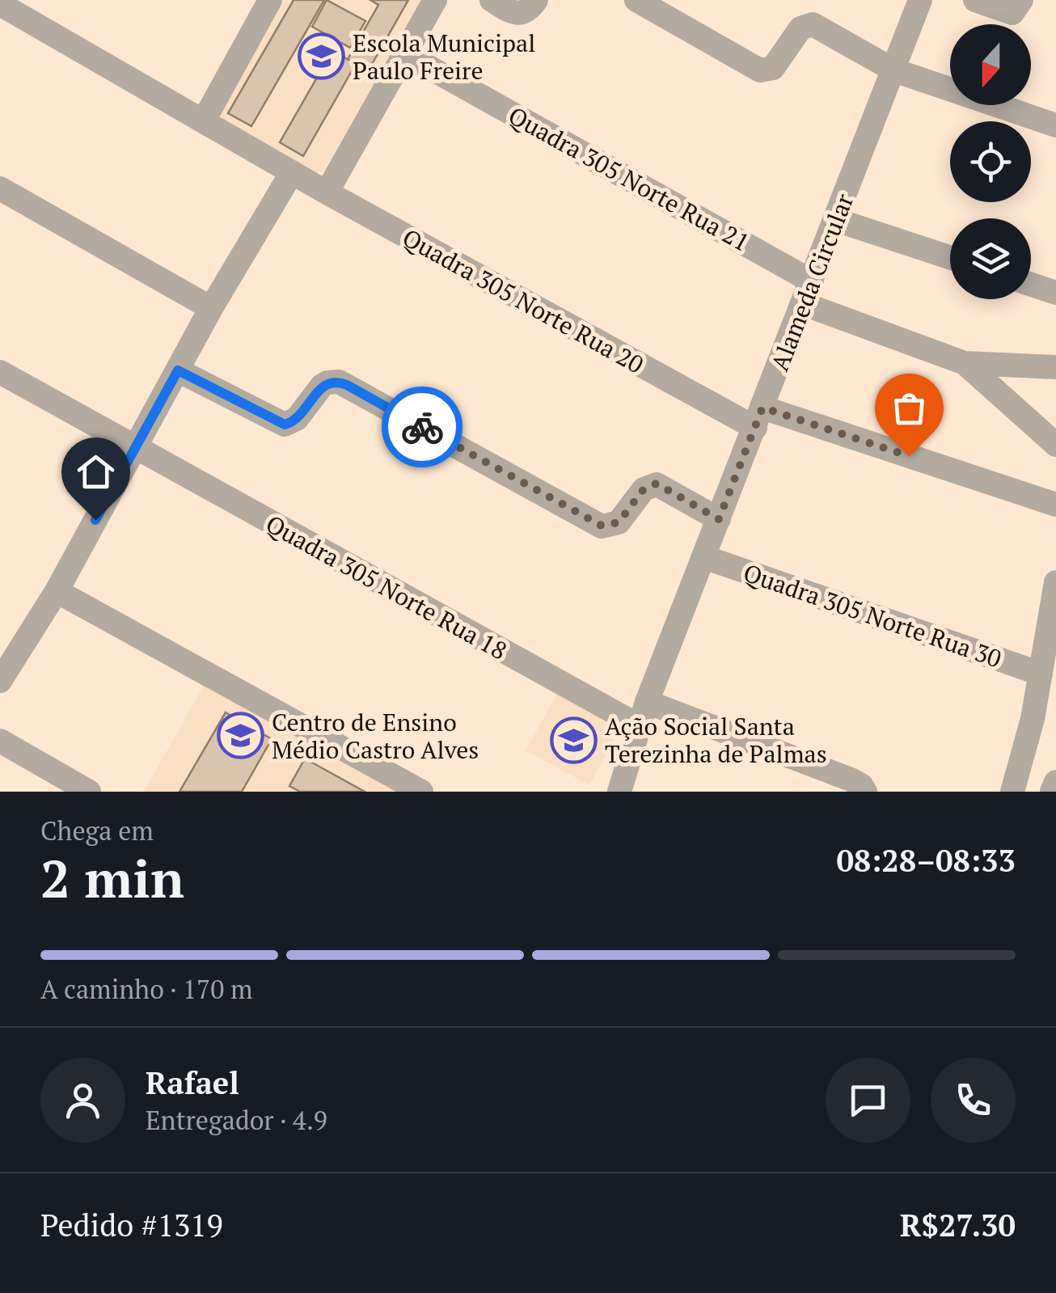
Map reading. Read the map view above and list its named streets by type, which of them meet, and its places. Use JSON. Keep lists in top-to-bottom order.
{
  "streets": {
    "street": [
      "Quadra 305 Norte Rua 21",
      "Alameda Circular",
      "Quadra 305 Norte Rua 20",
      "Quadra 305 Norte Rua 18",
      "Quadra 305 Norte Rua 30"
    ]
  },
  "crossings": [
    ["Quadra 305 Norte Rua 21", "Alameda Circular"],
    ["Alameda Circular", "Quadra 305 Norte Rua 20"],
    ["Alameda Circular", "Quadra 305 Norte Rua 18"],
    ["Alameda Circular", "Quadra 305 Norte Rua 30"]
  ],
  "places": {
    "school or university": ["Escola Municipal Paulo Freire", "Centro de Ensino Médio Castro Alves", "Ação Social Santa Terezinha de Palmas"]
  },
  "north": "bottom",
  "page": {
    "heading": ["2 min", "Chega em", "08:28–08:33"],
    "panel": [
      "Rafael",
      "Entregador · 4.9",
      "Pedido #1319",
      "R$27.30"
    ],
    "bar": "A caminho · 170 m"
  }
}
